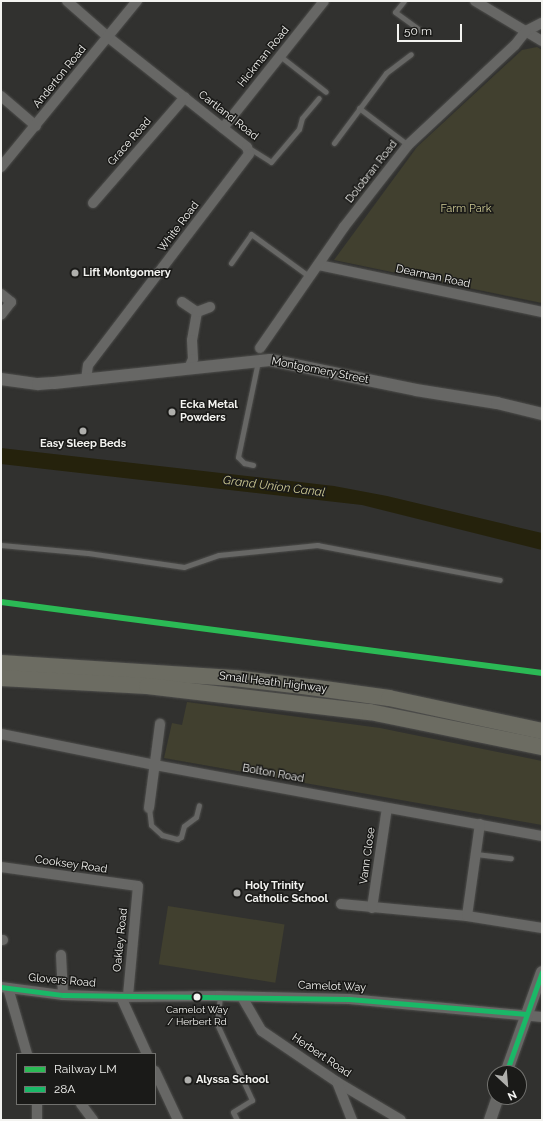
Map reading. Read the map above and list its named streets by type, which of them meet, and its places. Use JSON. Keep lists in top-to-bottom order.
{
  "streets": {
    "highway": ["Small Heath Highway"],
    "street": [
      "Hickman Road",
      "Anderton Road",
      "Cartland Road",
      "Grace Road",
      "Dolobran Road",
      "White Road",
      "Dearman Road",
      "Montgomery Street",
      "Bolton Road",
      "Vann Close",
      "Cooksey Road",
      "Oakley Road",
      "Glovers Road",
      "Camelot Way",
      "Herbert Road"
    ]
  },
  "crossings": [
    ["Hickman Road", "Cartland Road"],
    ["Anderton Road", "Cartland Road"],
    ["Cartland Road", "Grace Road"],
    ["Cartland Road", "White Road"],
    ["Dolobran Road", "Dearman Road"],
    ["White Road", "Montgomery Street"],
    ["Bolton Road", "Vann Close"],
    ["Cooksey Road", "Oakley Road"],
    ["Oakley Road", "Glovers Road"],
    ["Oakley Road", "Camelot Way"],
    ["Glovers Road", "Camelot Way"],
    ["Camelot Way", "Herbert Road"]
  ],
  "water": ["Grand Union Canal"],
  "parks": ["Farm Park"],
  "places": [
    "Lift Montgomery",
    "Ecka Metal Powders",
    "Easy Sleep Beds",
    "Holy Trinity Catholic School",
    "Camelot Way / Herbert Rd",
    "Alyssa School"
  ],
  "lines": ["rail line LM", "transit line 28A"],
  "legend": ["Railway LM", "28A"],
  "scale_bar": "50 m",
  "north": "bottom right"
}
